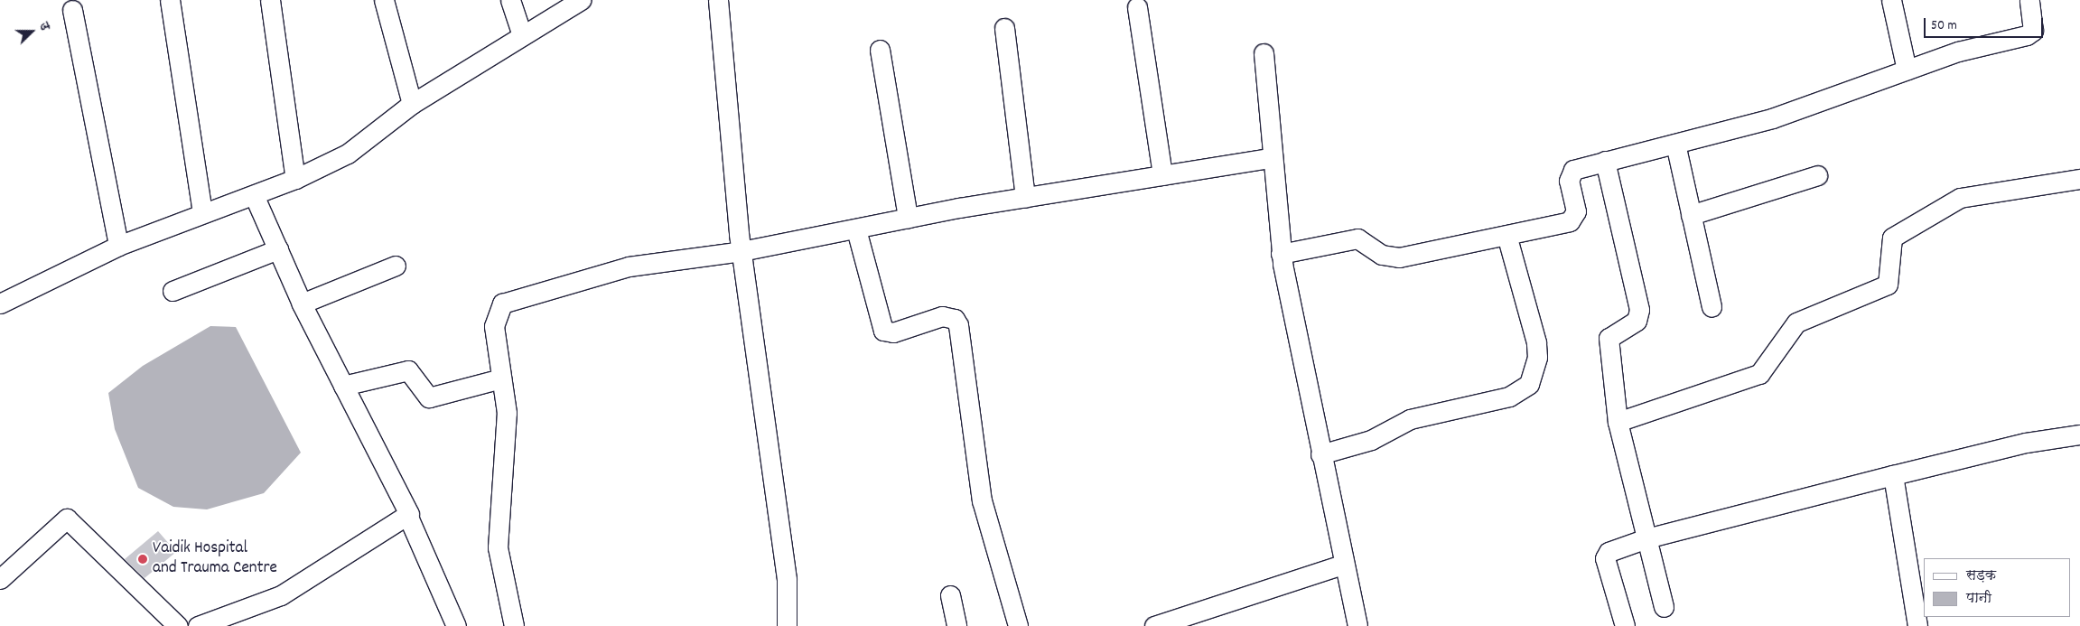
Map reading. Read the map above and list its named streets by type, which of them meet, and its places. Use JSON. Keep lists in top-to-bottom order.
{
  "places": ["Vaidik Hospital and Trauma Centre"],
  "legend": ["सड़क", "पानी"],
  "scale_bar": "50 m",
  "north": "right"
}
